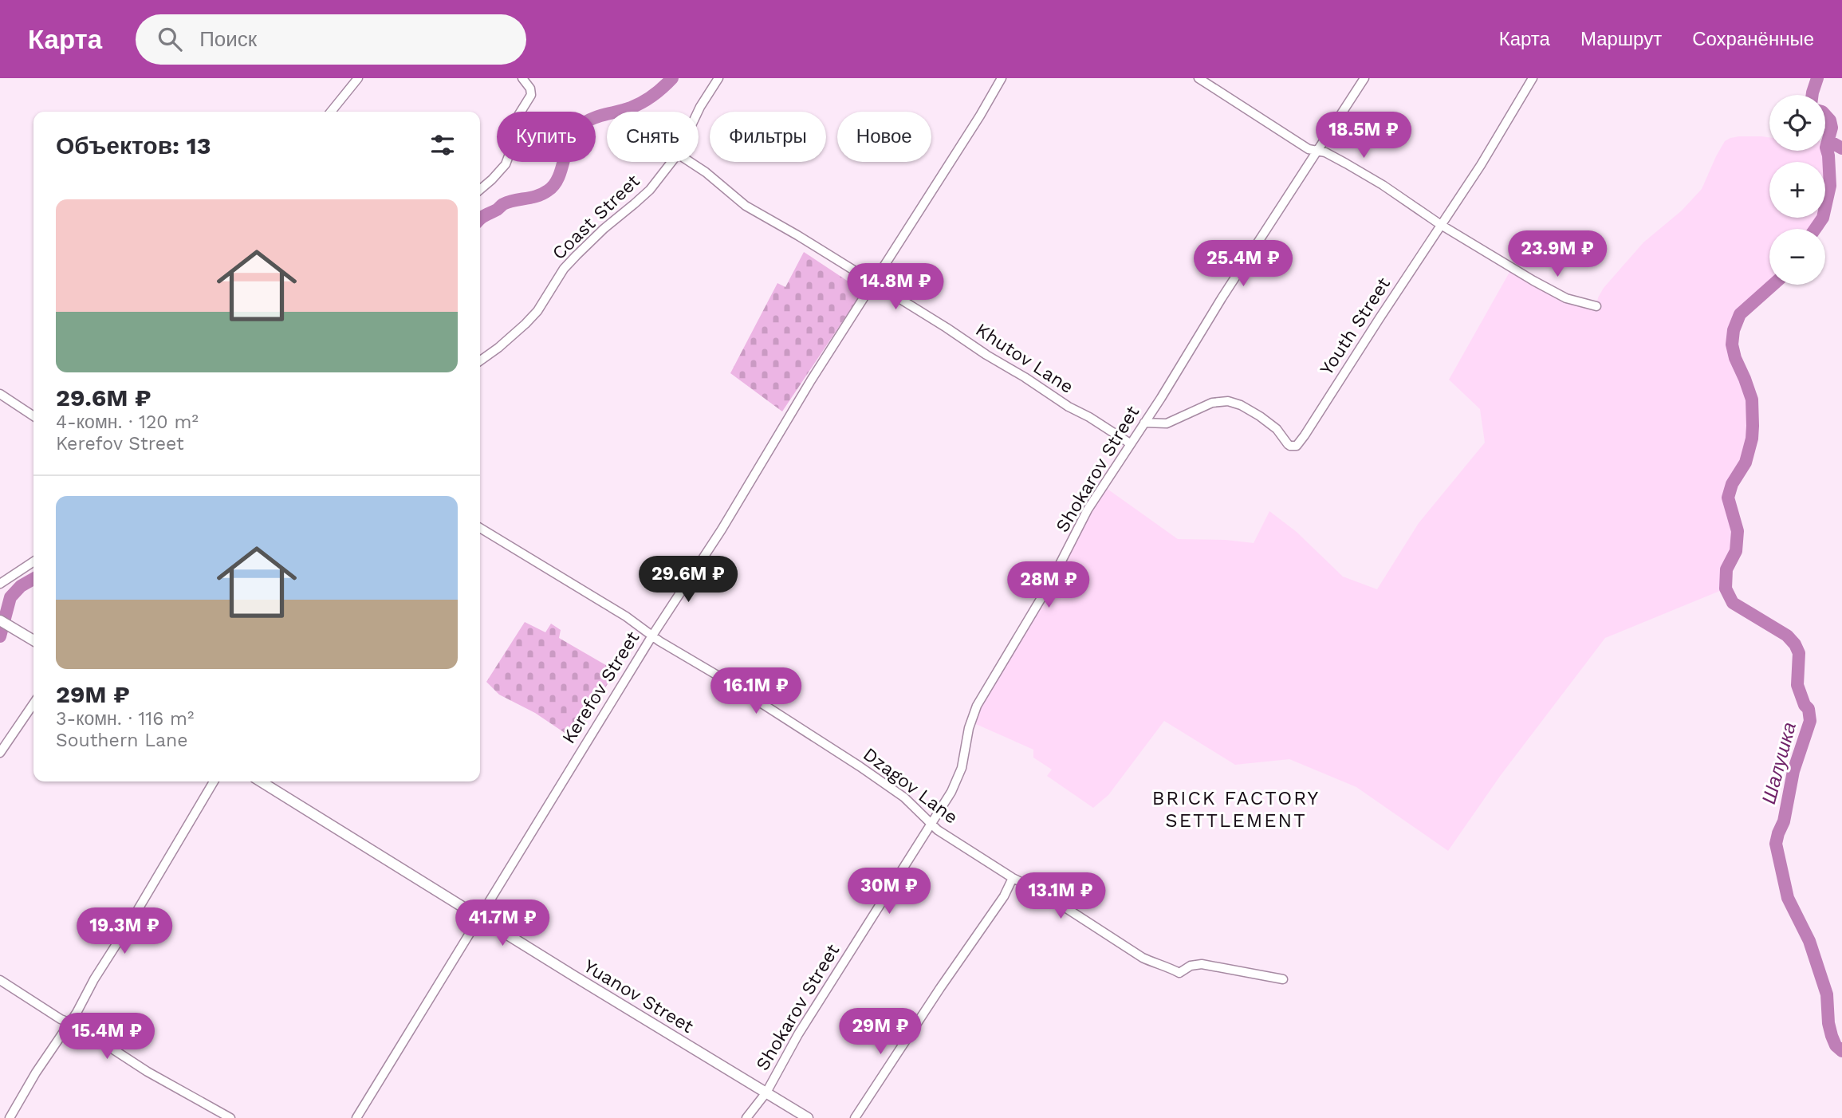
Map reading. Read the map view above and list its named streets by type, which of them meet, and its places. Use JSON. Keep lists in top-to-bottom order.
{
  "streets": {
    "street": [
      "Coast Street",
      "Youth Street",
      "Khutov Lane",
      "Shokarov Street",
      "Kerefov Street",
      "Dzagov Lane",
      "Yuanov Street"
    ]
  },
  "crossings": [
    ["Youth Street", "Shokarov Street"],
    ["Khutov Lane", "Shokarov Street"],
    ["Khutov Lane", "Kerefov Street"],
    ["Shokarov Street", "Dzagov Lane"],
    ["Shokarov Street", "Yuanov Street"],
    ["Kerefov Street", "Dzagov Lane"],
    ["Kerefov Street", "Yuanov Street"]
  ],
  "districts": ["BRICK FACTORY SETTLEMENT"],
  "water": ["Шалушка"],
  "page": {
    "header": "Карта",
    "search": "Поиск",
    "nav": ["Карта", "Маршрут", "Сохранённые"],
    "map_buttons": ["+", "−"],
    "price": [
      "18.5M ₽",
      "23.9M ₽",
      "25.4M ₽",
      "14.8M ₽",
      "29.6M ₽",
      "28M ₽",
      "16.1M ₽",
      "30M ₽",
      "13.1M ₽",
      "41.7M ₽",
      "19.3M ₽",
      "29M ₽",
      "15.4M ₽"
    ],
    "chip": [
      "Купить",
      "Снять",
      "Фильтры",
      "Новое"
    ],
    "heading": "Объектов: 13",
    "list": [
      {
        "name": "29.6M ₽",
        "note": "4-комн. · 120 m² · Kerefov Street"
      },
      {
        "name": "29M ₽",
        "note": "3-комн. · 116 m² · Southern Lane"
      }
    ]
  }
}
